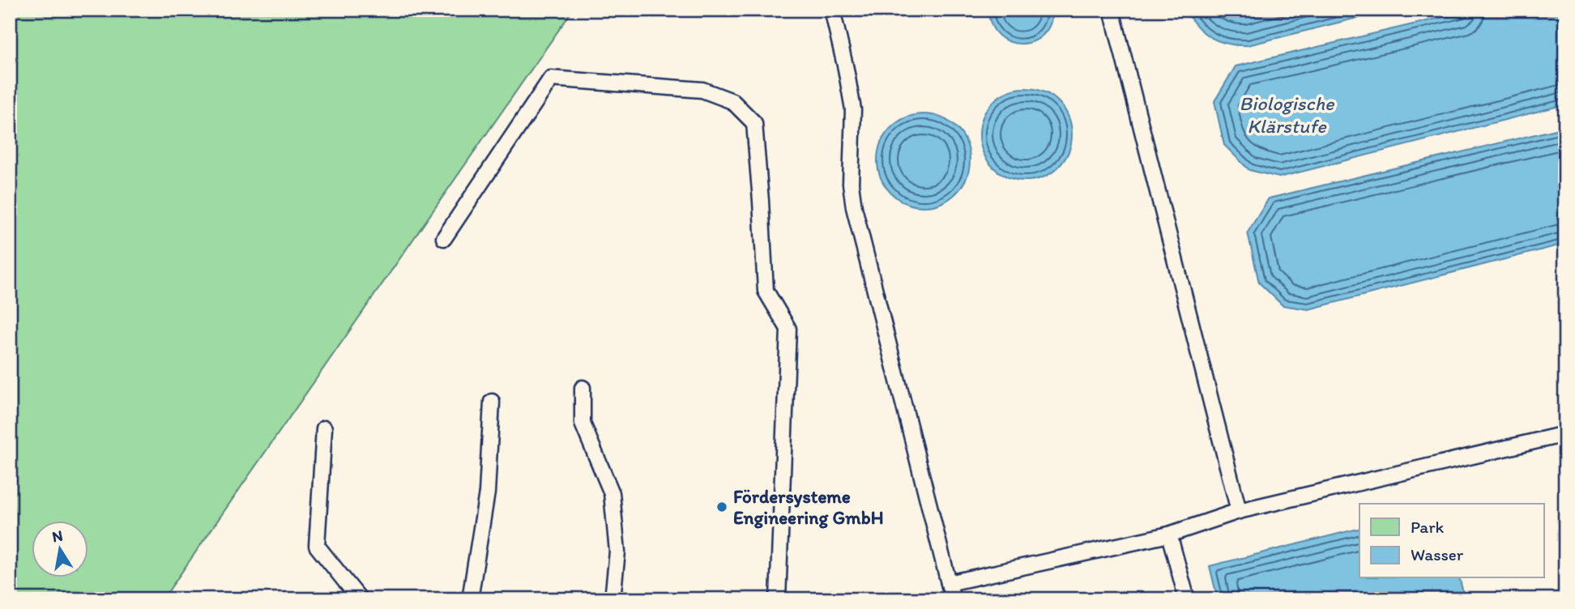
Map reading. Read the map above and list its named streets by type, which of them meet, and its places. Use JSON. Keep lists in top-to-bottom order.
{
  "water": ["Biologische Klärstufe"],
  "places": ["Fördersysteme Engineering GmbH"],
  "legend": ["Park", "Wasser"],
  "north": "top"
}
